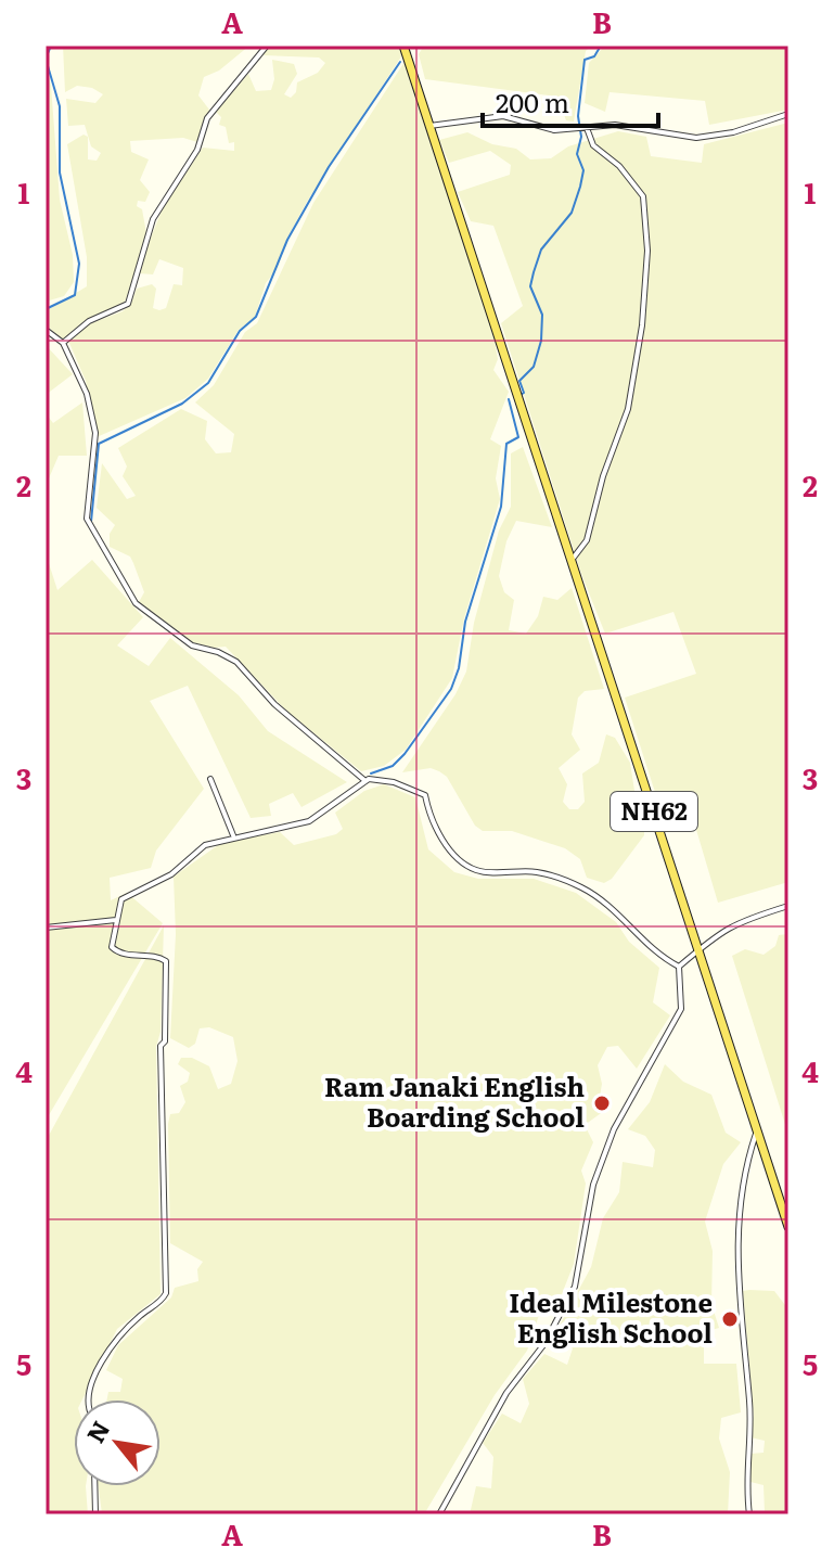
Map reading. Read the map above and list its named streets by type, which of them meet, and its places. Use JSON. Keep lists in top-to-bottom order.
{
  "streets": {
    "main road": ["NH62"]
  },
  "places": ["Ram Janaki English Boarding School", "Ideal Milestone English School"],
  "scale_bar": "200 m",
  "north": "top left",
  "grid": {
    "columns": ["A", "B"],
    "rows": [
      "1",
      "2",
      "3",
      "4",
      "5"
    ]
  }
}
